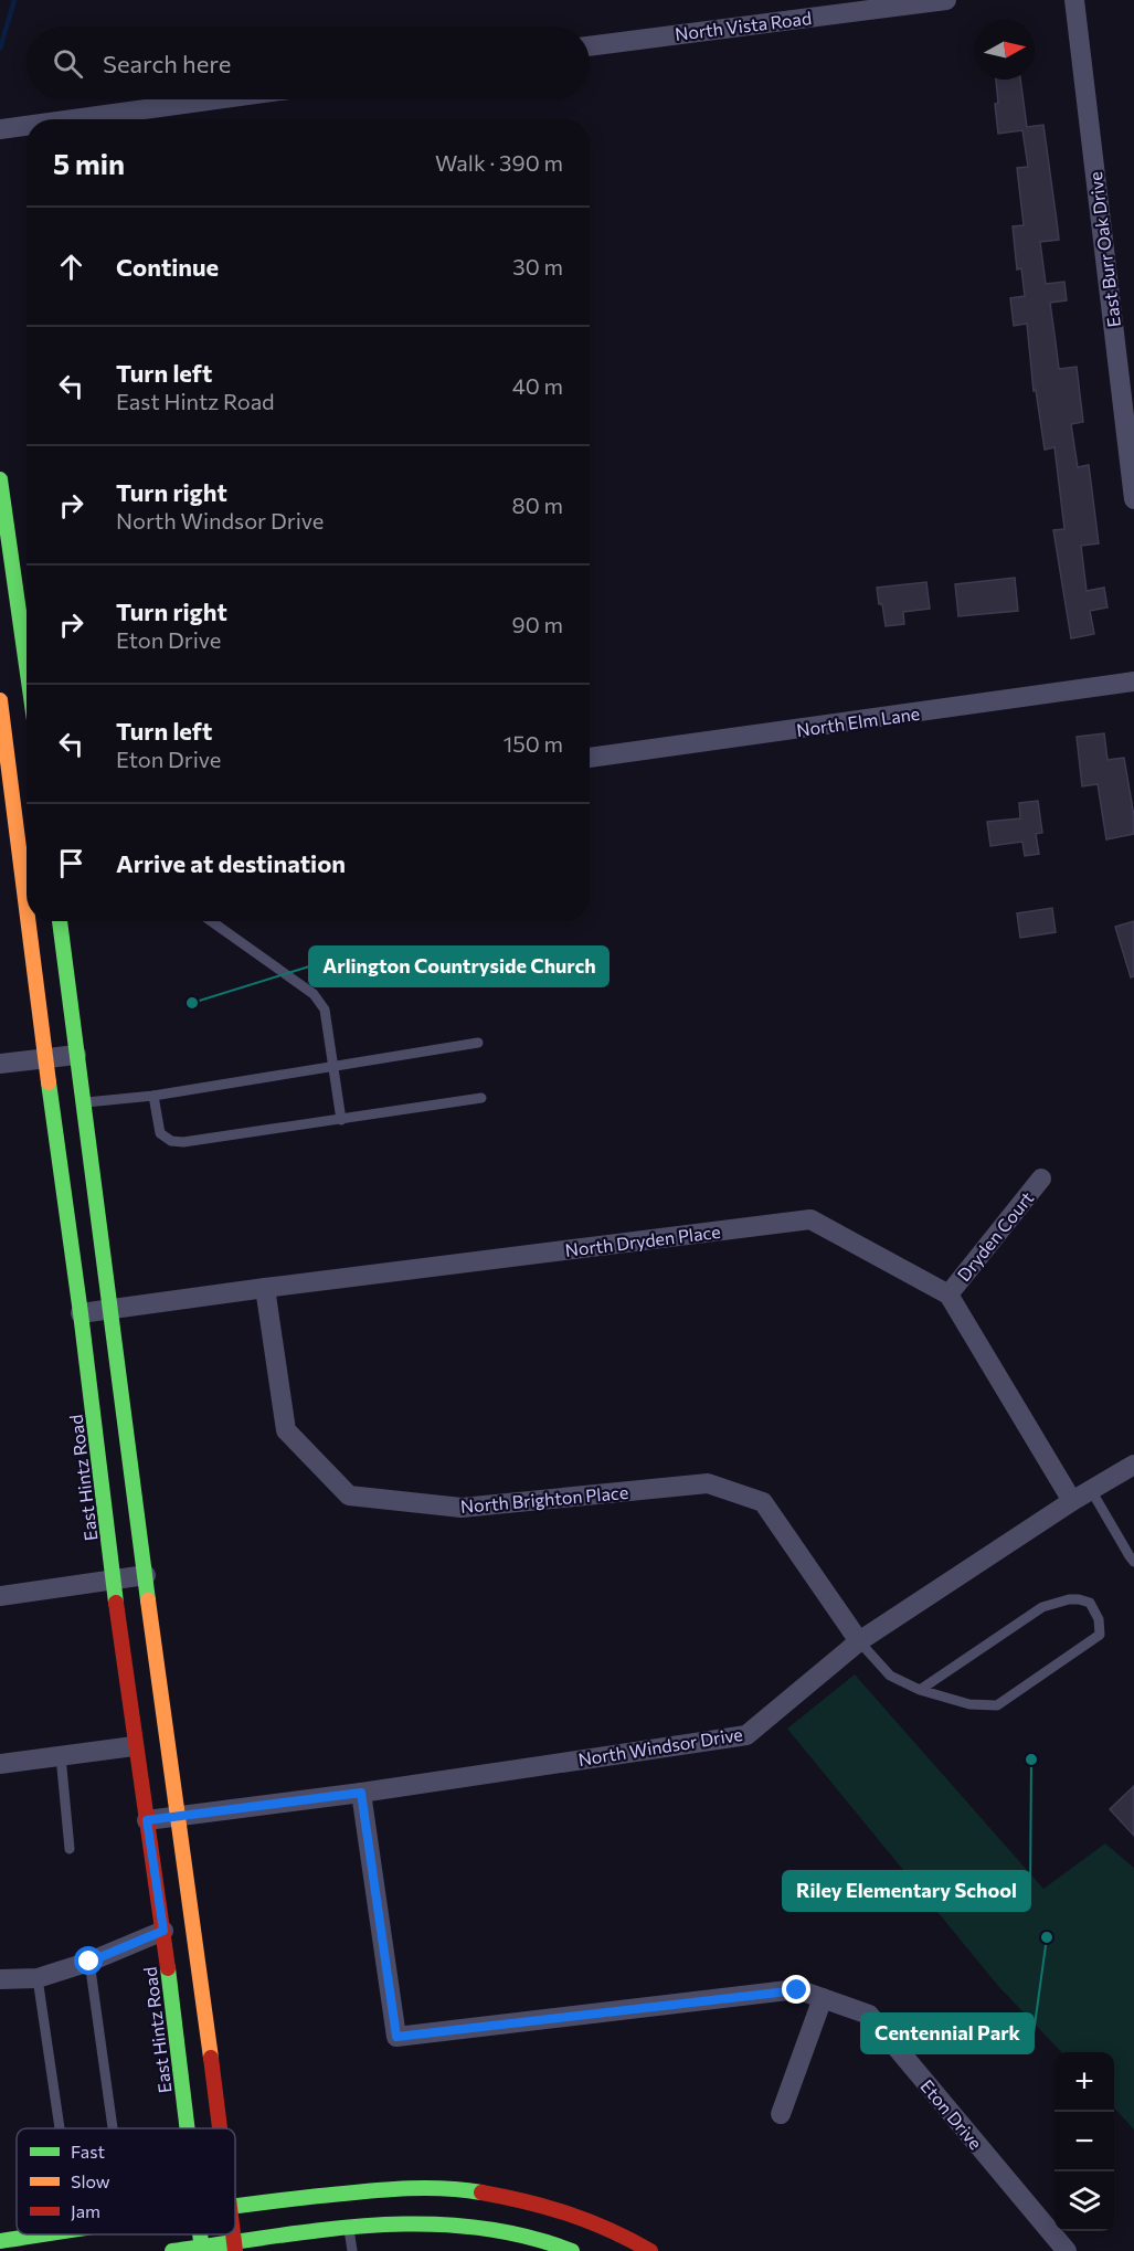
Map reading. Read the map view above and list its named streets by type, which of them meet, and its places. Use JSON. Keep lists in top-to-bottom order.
{
  "streets": {
    "main road": ["East Hintz Road"],
    "street": [
      "North Vista Road",
      "East Burr Oak Drive",
      "North Elm Lane",
      "Dryden Court",
      "North Dryden Place",
      "North Brighton Place",
      "North Windsor Drive",
      "Eton Drive"
    ]
  },
  "crossings": [
    ["Dryden Court", "North Dryden Place"],
    ["North Dryden Place", "East Hintz Road"],
    ["North Dryden Place", "North Brighton Place"],
    ["East Hintz Road", "North Windsor Drive"],
    ["North Brighton Place", "North Windsor Drive"],
    ["North Windsor Drive", "Eton Drive"]
  ],
  "places": ["Arlington Countryside Church", "Riley Elementary School", "Centennial Park"],
  "legend": ["Fast", "Slow", "Jam"],
  "north": "right",
  "page": {
    "search": "Search here",
    "heading": ["5 min", "Walk · 390 m"],
    "list": [
      ["Continue", "30 m"],
      ["Turn left", "East Hintz Road", "40 m"],
      ["Turn right", "North Windsor Drive", "80 m"],
      ["Turn right", "Eton Drive", "90 m"],
      ["Turn left", "Eton Drive", "150 m"],
      "Arrive at destination"
    ],
    "map_buttons": ["+", "−"]
  }
}
